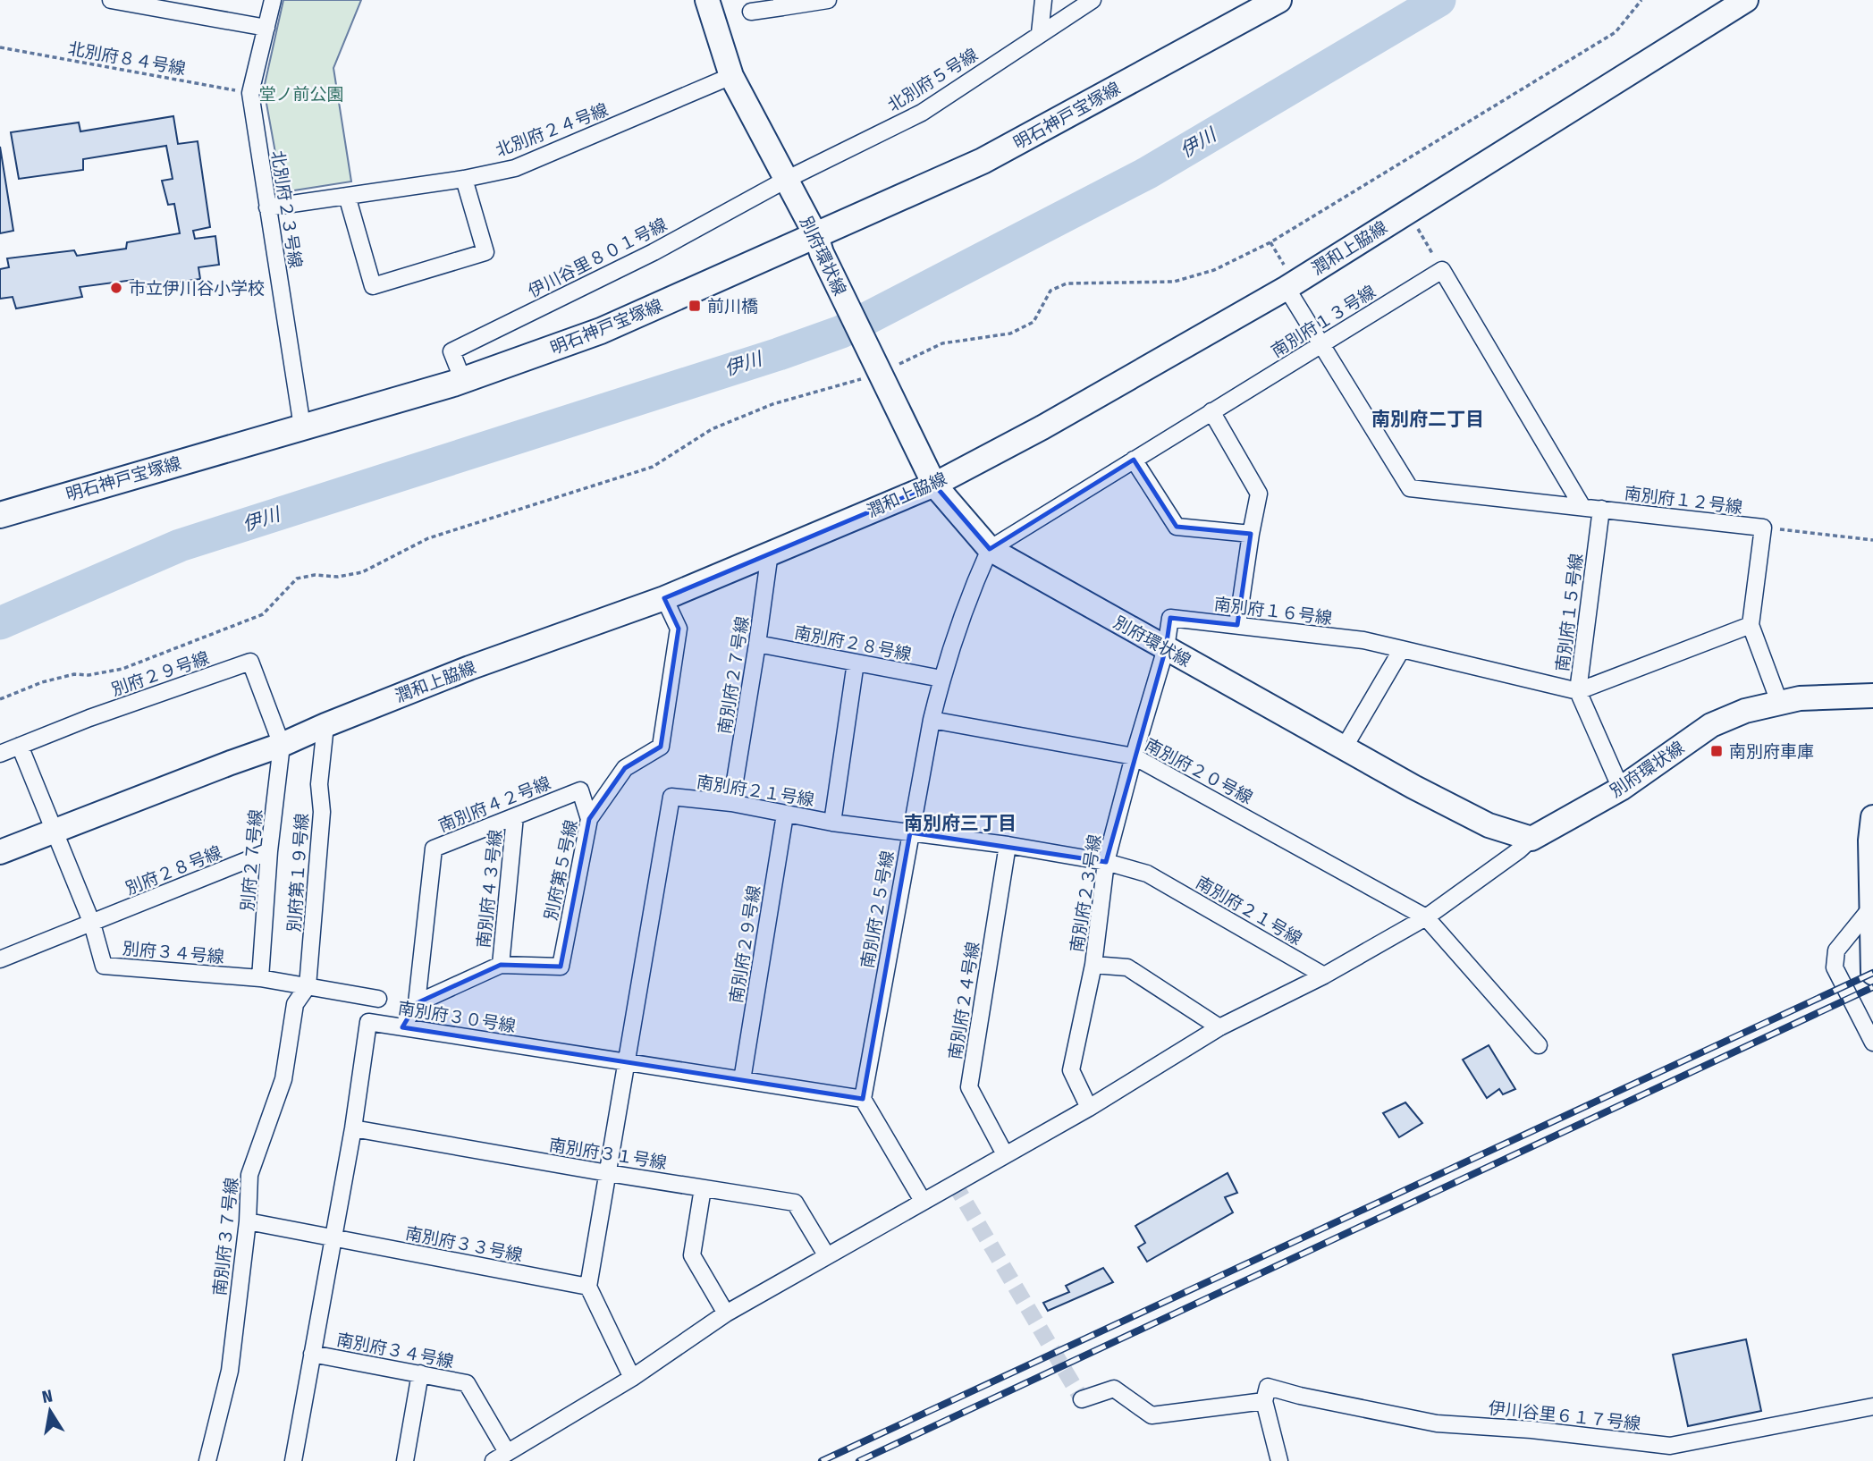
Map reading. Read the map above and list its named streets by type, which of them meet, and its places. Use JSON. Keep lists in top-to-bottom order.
{
  "streets": {
    "main road": ["明石神戸宝塚線"],
    "street": [
      "北別府５号線",
      "北別府２４号線",
      "北別府２３号線",
      "潤和上脇線",
      "別府環状線",
      "伊川谷里８０１号線",
      "南別府１３号線",
      "南別府１２号線",
      "南別府１６号線",
      "南別府１５号線",
      "南別府２８号線",
      "別府２９号線",
      "南別府２７号線",
      "南別府２０号線",
      "南別府２１号線",
      "南別府４２号線",
      "別府２７号線",
      "別府２８号線",
      "別府第５号線",
      "別府第１９号線",
      "南別府４３号線",
      "南別府２３号線",
      "南別府２５号線",
      "南別府２９号線",
      "別府３４号線",
      "南別府２４号線",
      "南別府３０号線",
      "南別府３１号線",
      "南別府３７号線",
      "南別府３３号線",
      "南別府３４号線",
      "伊川谷里６１７号線"
    ],
    "path": ["北別府８４号線"]
  },
  "crossings": [
    ["北別府８４号線", "北別府２３号線"],
    ["北別府５号線", "別府環状線"],
    ["北別府５号線", "伊川谷里８０１号線"],
    ["明石神戸宝塚線", "北別府２３号線"],
    ["明石神戸宝塚線", "別府環状線"],
    ["明石神戸宝塚線", "伊川谷里８０１号線"],
    ["北別府２４号線", "北別府２３号線"],
    ["北別府２４号線", "別府環状線"],
    ["潤和上脇線", "別府環状線"],
    ["潤和上脇線", "南別府１２号線"],
    ["潤和上脇線", "別府２９号線"],
    ["潤和上脇線", "南別府２７号線"],
    ["潤和上脇線", "別府２７号線"],
    ["潤和上脇線", "別府第５号線"],
    ["潤和上脇線", "別府第１９号線"],
    ["潤和上脇線", "別府３４号線"],
    ["別府環状線", "伊川谷里８０１号線"],
    ["別府環状線", "南別府１３号線"],
    ["別府環状線", "南別府１６号線"],
    ["別府環状線", "南別府１５号線"],
    ["別府環状線", "南別府２３号線"],
    ["別府環状線", "南別府２５号線"],
    ["南別府１３号線", "南別府１２号線"],
    ["南別府１３号線", "南別府２５号線"],
    ["南別府１２号線", "南別府１５号線"],
    ["南別府１６号線", "南別府２３号線"],
    ["南別府２８号線", "南別府２７号線"],
    ["南別府２８号線", "南別府２５号線"],
    ["別府２９号線", "別府２７号線"],
    ["別府２９号線", "別府３４号線"],
    ["南別府２７号線", "南別府２１号線"],
    ["南別府２０号線", "南別府２３号線"],
    ["南別府２０号線", "南別府２５号線"],
    ["南別府２１号線", "南別府２３号線"],
    ["南別府２１号線", "南別府２５号線"],
    ["南別府２１号線", "南別府２９号線"],
    ["南別府２１号線", "南別府２４号線"],
    ["南別府２１号線", "南別府３０号線"],
    ["南別府２１号線", "南別府３１号線"],
    ["南別府２１号線", "南別府３３号線"],
    ["南別府４２号線", "別府第５号線"],
    ["南別府４２号線", "南別府４３号線"],
    ["別府２７号線", "別府２８号線"],
    ["別府２７号線", "別府３４号線"],
    ["別府２８号線", "別府３４号線"],
    ["別府第５号線", "南別府４３号線"],
    ["別府第１９号線", "別府３４号線"],
    ["別府第１９号線", "南別府３７号線"],
    ["南別府２５号線", "南別府３０号線"],
    ["南別府２９号線", "南別府３０号線"],
    ["別府３４号線", "南別府３７号線"],
    ["南別府３０号線", "南別府３１号線"],
    ["南別府３０号線", "南別府３３号線"],
    ["南別府３０号線", "南別府３４号線"],
    ["南別府３７号線", "南別府３３号線"]
  ],
  "districts": ["南別府二丁目", "南別府三丁目"],
  "water": ["伊川"],
  "parks": ["堂ノ前公園"],
  "places": {
    "other": ["市立伊川谷小学校"],
    "transit": ["前川橋", "南別府車庫"]
  },
  "north": "top"
}
